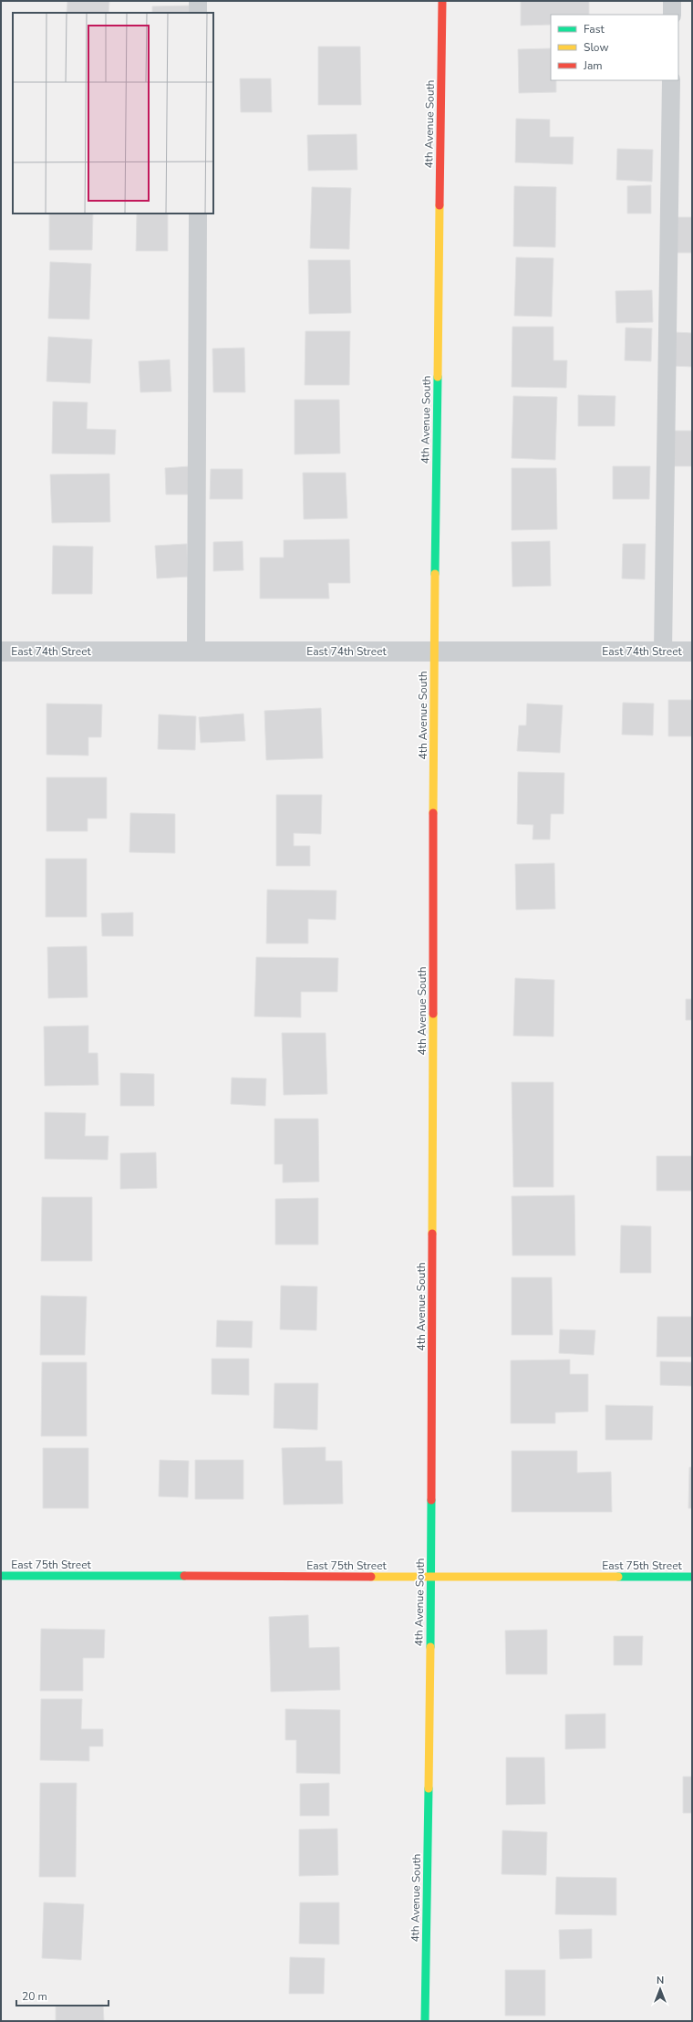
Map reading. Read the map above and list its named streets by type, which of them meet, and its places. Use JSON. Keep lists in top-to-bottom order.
{
  "streets": {
    "street": ["4th Avenue South", "East 74th Street", "East 75th Street"]
  },
  "crossings": [
    ["4th Avenue South", "East 74th Street"],
    ["4th Avenue South", "East 75th Street"]
  ],
  "legend": ["Fast", "Slow", "Jam"],
  "scale_bar": "20 m",
  "north": "top"
}
